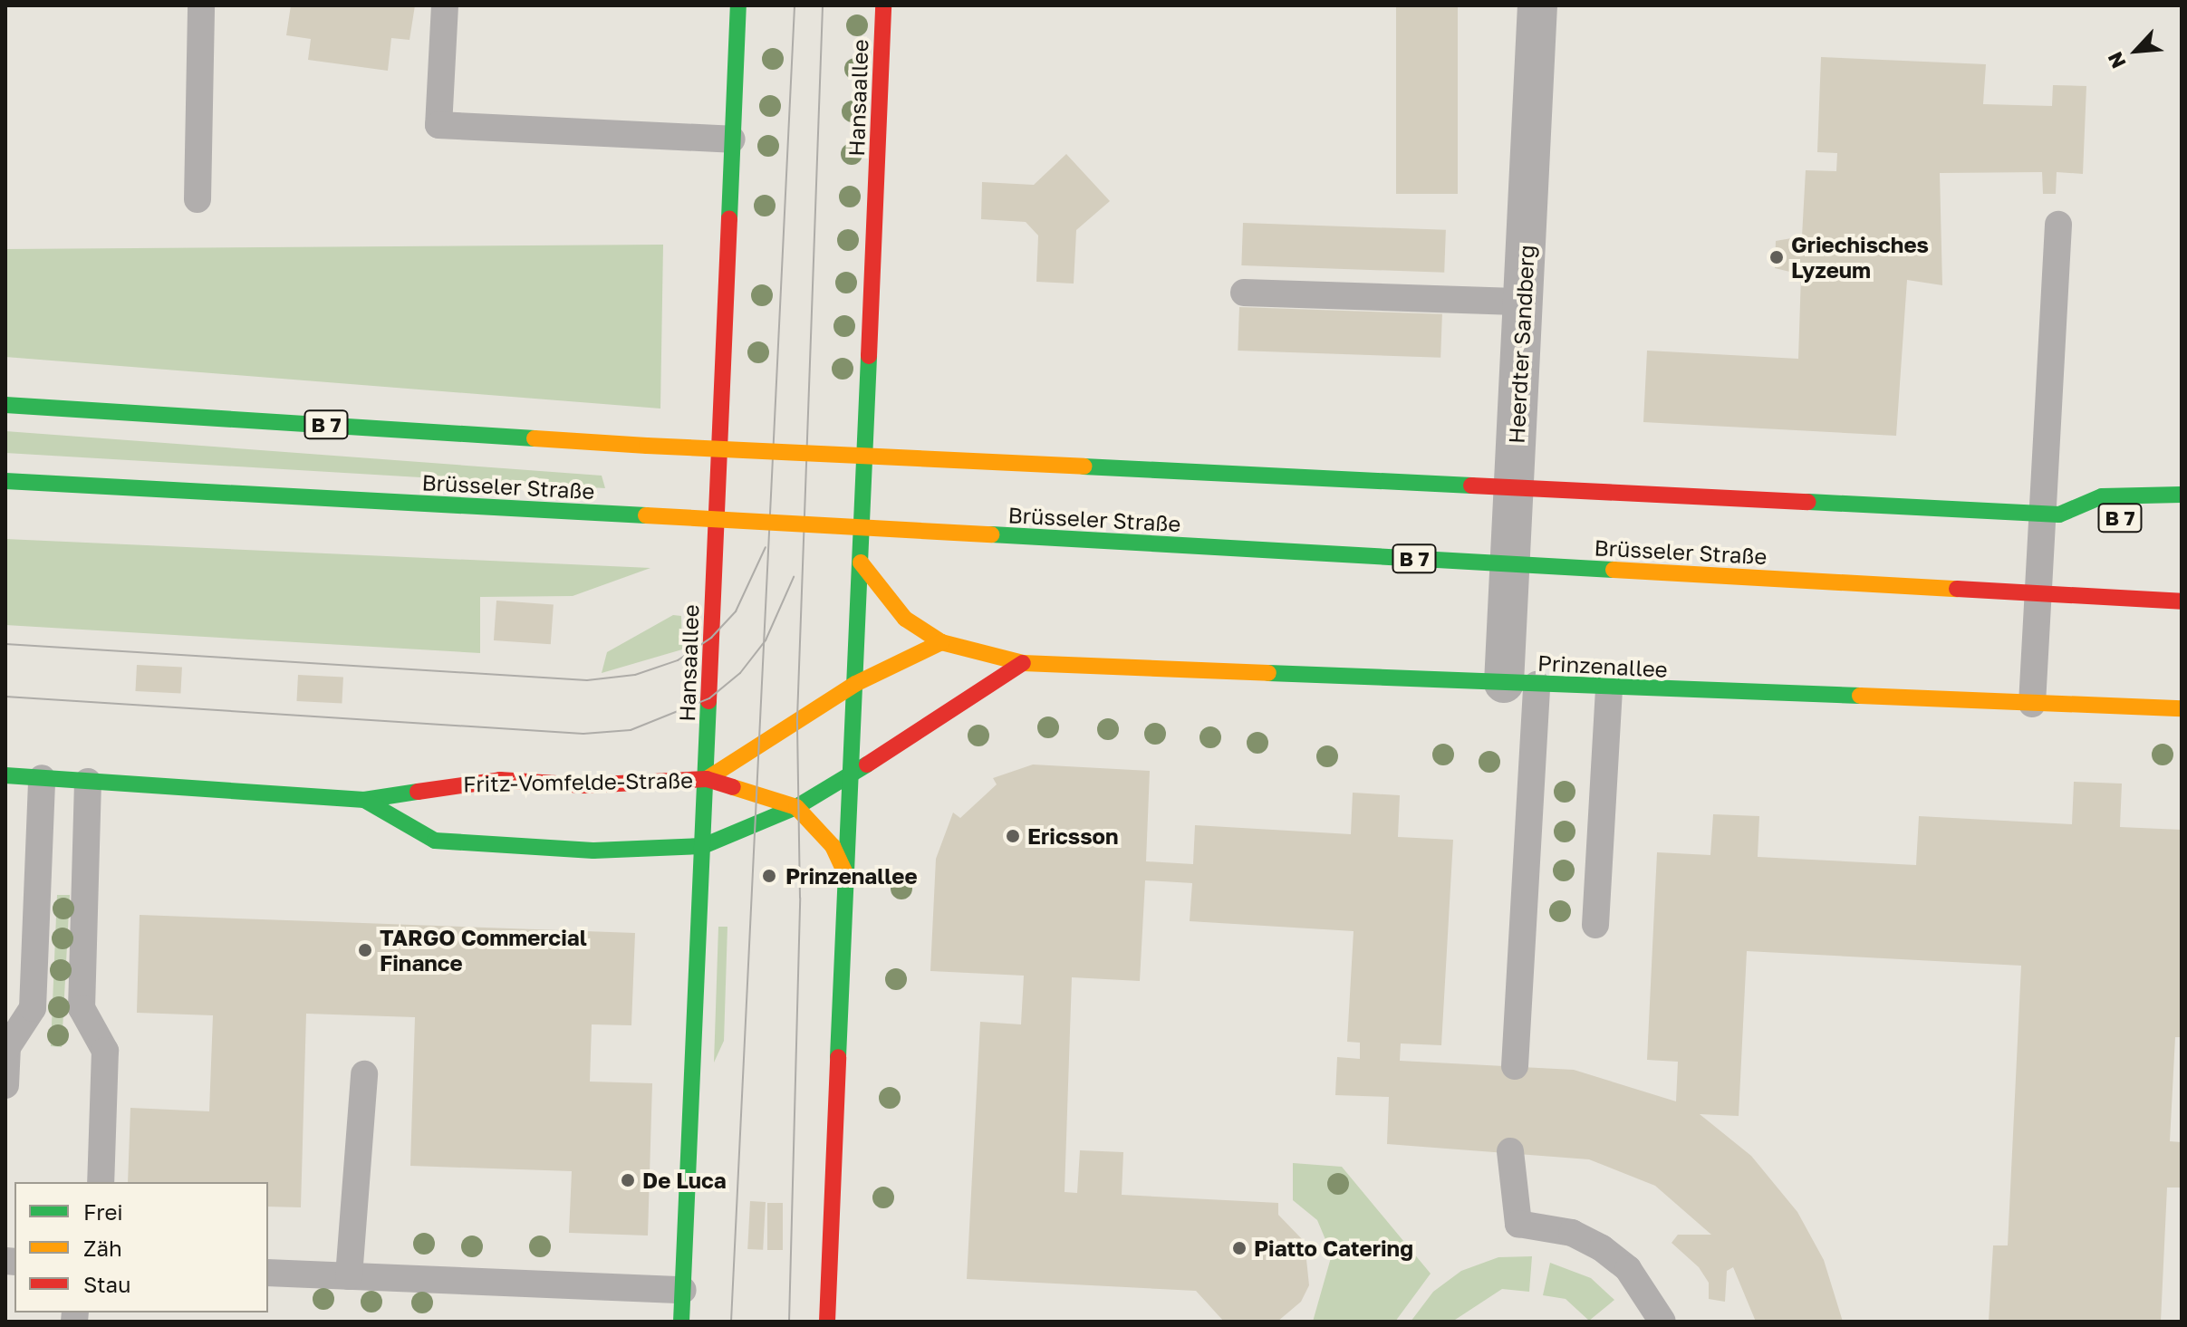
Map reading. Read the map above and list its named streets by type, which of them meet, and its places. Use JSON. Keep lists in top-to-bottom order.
{
  "streets": {
    "main road": [
      "Hansaallee",
      "B 7",
      "Brüsseler Straße",
      "Prinzenallee",
      "Fritz-Vomfelde-Straße"
    ],
    "street": ["Heerdter Sandberg"]
  },
  "crossings": [
    ["Hansaallee", "Prinzenallee"],
    ["Hansaallee", "Fritz-Vomfelde-Straße"],
    ["Heerdter Sandberg", "Prinzenallee"]
  ],
  "places": [
    "Griechisches Lyzeum",
    "Ericsson",
    "Prinzenallee",
    "TARGO Commercial Finance",
    "De Luca",
    "Piatto Catering"
  ],
  "legend": ["Frei", "Zäh", "Stau"],
  "north": "bottom left"
}
